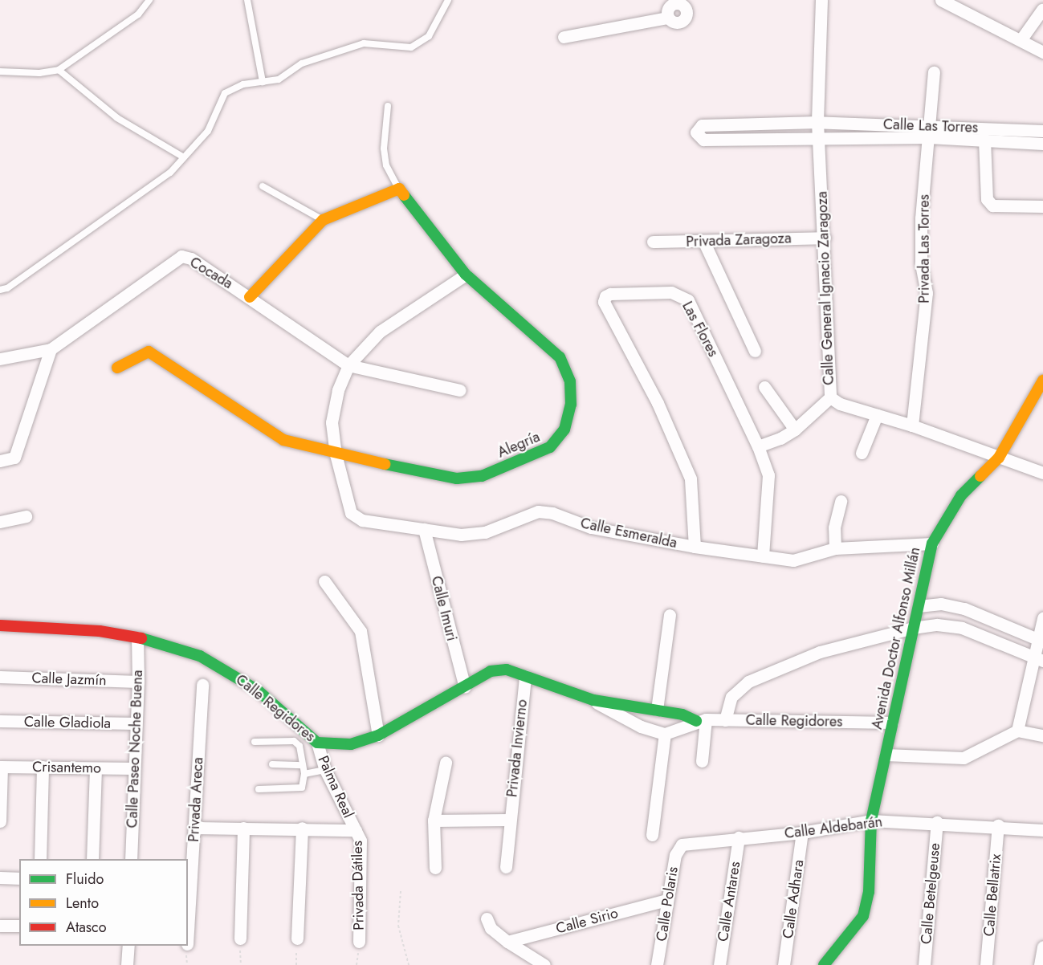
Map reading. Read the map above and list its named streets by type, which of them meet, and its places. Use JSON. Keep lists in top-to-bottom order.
{
  "streets": {
    "street": [
      "Calle Las Torres",
      "Privada Zaragoza",
      "Privada Las Torres",
      "Cocada",
      "Calle General Ignacio Zaragoza",
      "Las Flores",
      "Alegría",
      "Calle Esmeralda",
      "Calle Imuri",
      "Avenida Doctor Alfonso Millán",
      "Calle Jazmín",
      "Calle Regidores",
      "Calle Gladiola",
      "Privada Invierno",
      "Calle Paseo Noche Buena",
      "Crisantemo",
      "Palma Real",
      "Privada Areca",
      "Calle Aldebarán",
      "Privada Dátiles",
      "Calle Betelgeuse",
      "Calle Bellatrix",
      "Calle Adhara",
      "Calle Antares",
      "Calle Polaris",
      "Calle Sirio"
    ]
  },
  "crossings": [
    ["Calle Las Torres", "Privada Las Torres"],
    ["Calle Las Torres", "Calle General Ignacio Zaragoza"],
    ["Privada Zaragoza", "Calle General Ignacio Zaragoza"],
    ["Privada Las Torres", "Calle General Ignacio Zaragoza"],
    ["Cocada", "Calle Esmeralda"],
    ["Calle General Ignacio Zaragoza", "Avenida Doctor Alfonso Millán"],
    ["Las Flores", "Calle Esmeralda"],
    ["Alegría", "Calle Esmeralda"],
    ["Calle Esmeralda", "Calle Imuri"],
    ["Calle Esmeralda", "Avenida Doctor Alfonso Millán"],
    ["Calle Imuri", "Calle Regidores"],
    ["Avenida Doctor Alfonso Millán", "Calle Regidores"],
    ["Avenida Doctor Alfonso Millán", "Calle Aldebarán"],
    ["Calle Jazmín", "Calle Paseo Noche Buena"],
    ["Calle Regidores", "Privada Invierno"],
    ["Calle Regidores", "Calle Paseo Noche Buena"],
    ["Calle Regidores", "Palma Real"],
    ["Calle Gladiola", "Calle Paseo Noche Buena"],
    ["Calle Paseo Noche Buena", "Crisantemo"],
    ["Palma Real", "Privada Dátiles"],
    ["Calle Aldebarán", "Calle Betelgeuse"],
    ["Calle Aldebarán", "Calle Bellatrix"],
    ["Calle Aldebarán", "Calle Adhara"],
    ["Calle Aldebarán", "Calle Antares"],
    ["Calle Aldebarán", "Calle Polaris"],
    ["Calle Polaris", "Calle Sirio"]
  ],
  "legend": ["Fluido", "Lento", "Atasco"]
}
